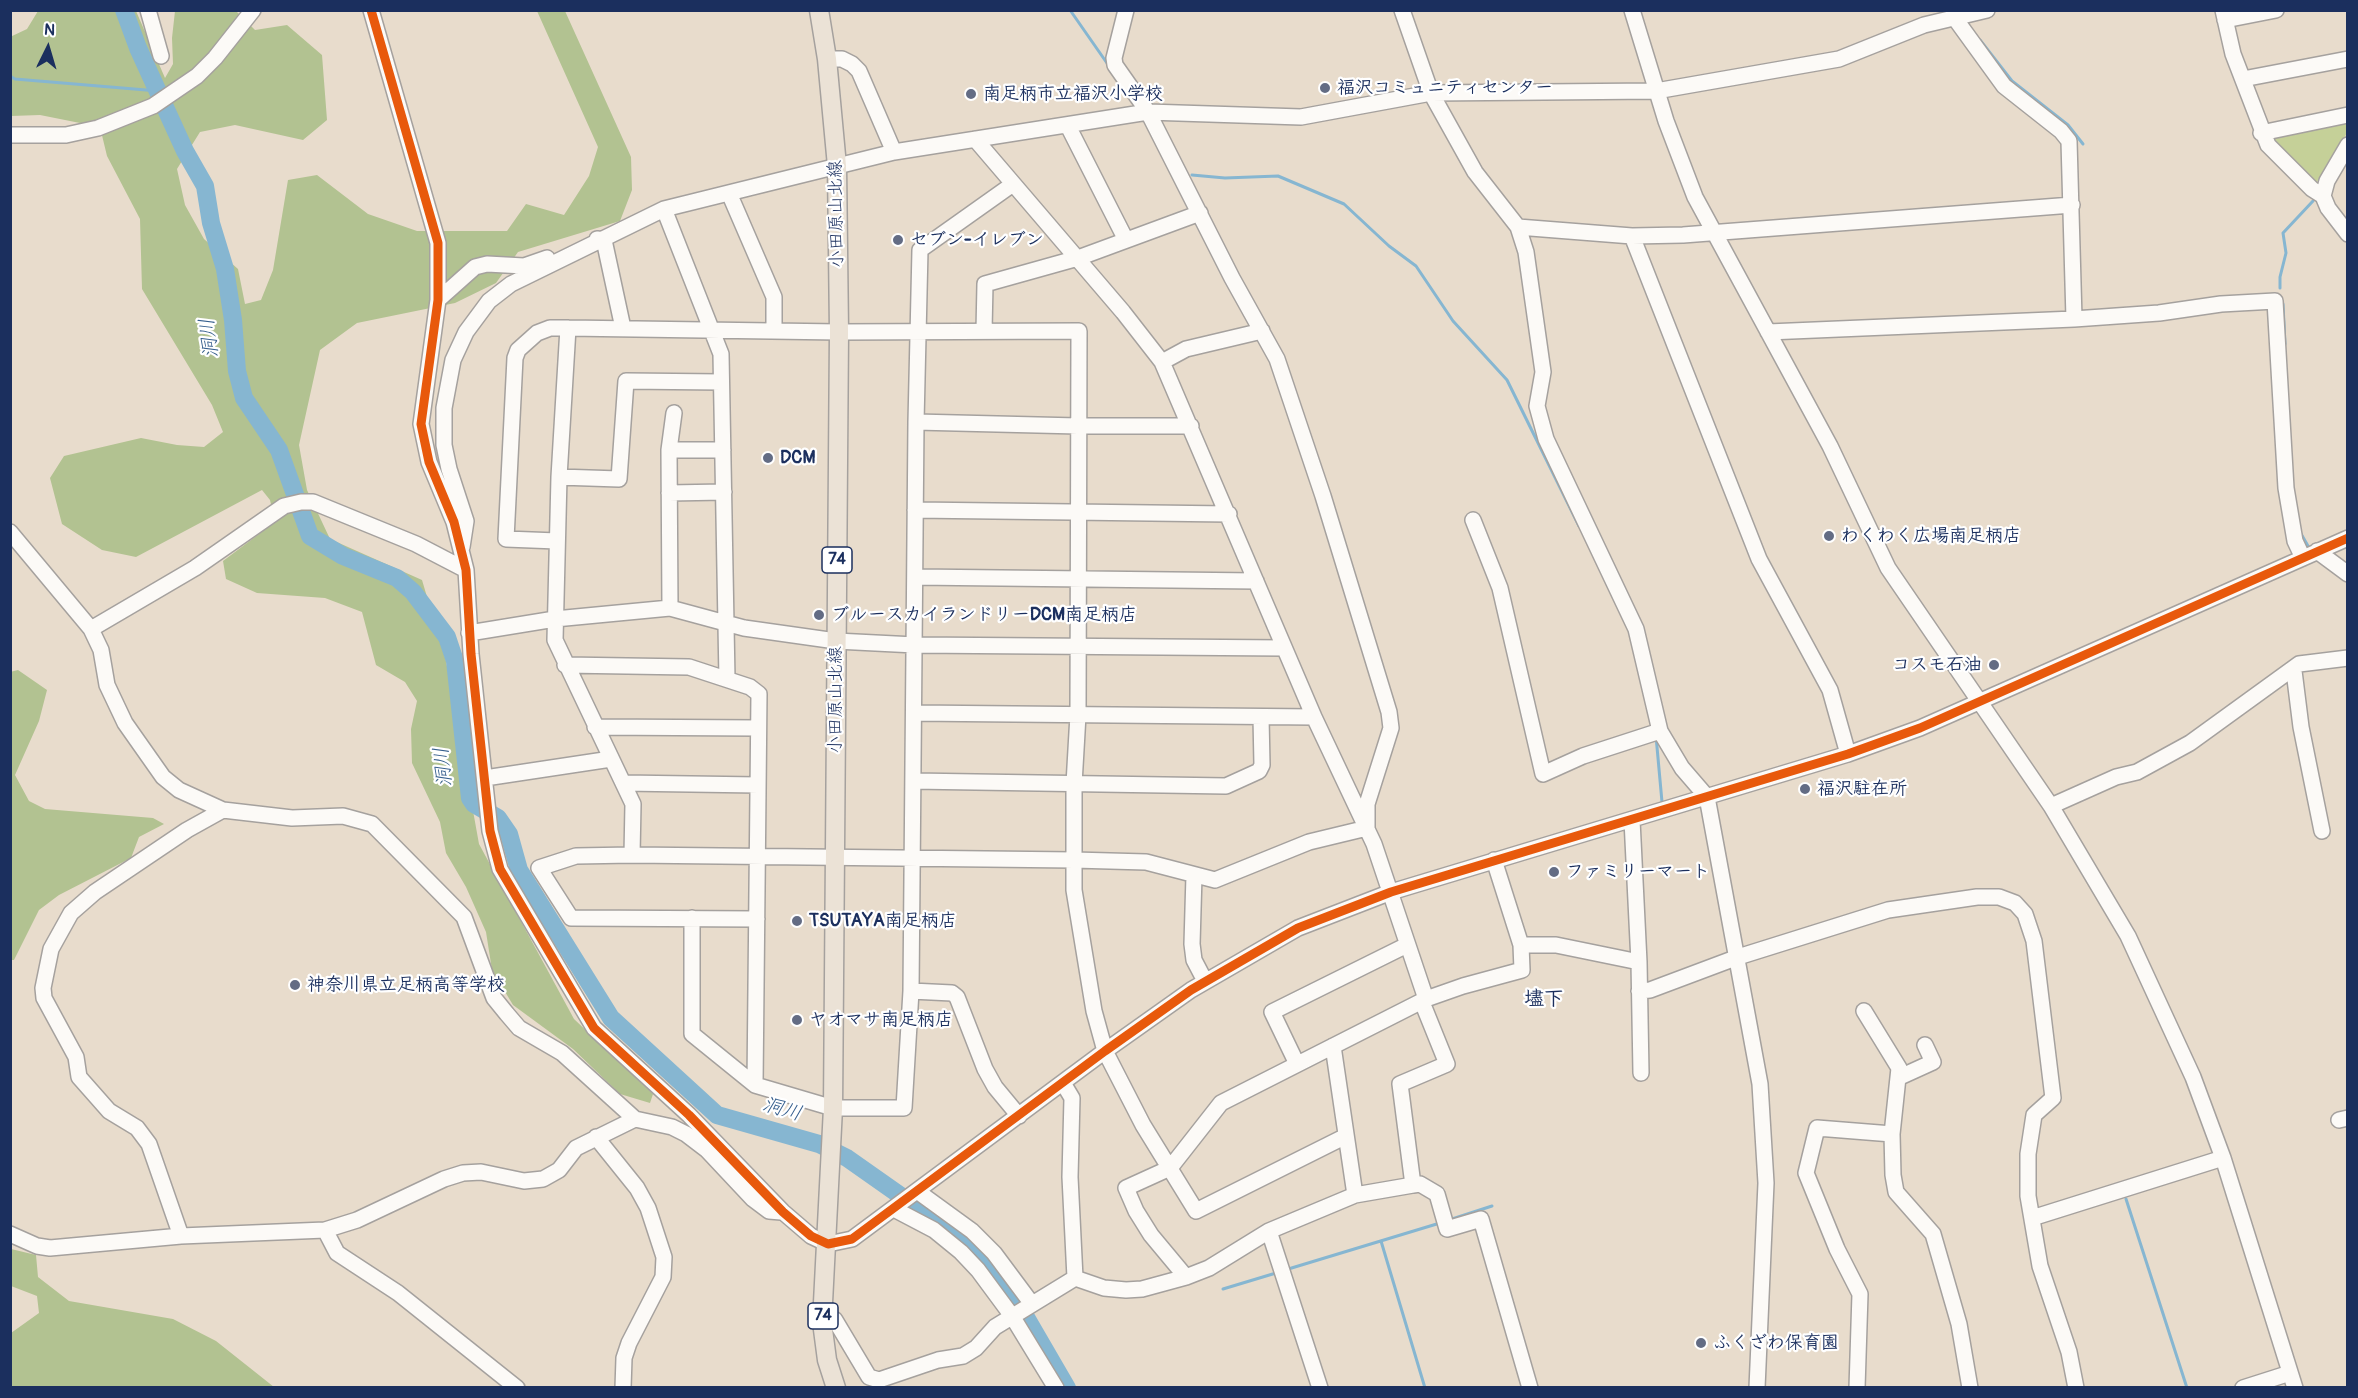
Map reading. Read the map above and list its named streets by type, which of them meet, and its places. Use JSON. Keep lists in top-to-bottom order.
{
  "streets": {
    "main road": ["小田原山北線", "74"]
  },
  "districts": ["壗下"],
  "water": ["洞川"],
  "places": [
    "福沢コミュニティセンター",
    "南足柄市立福沢小学校",
    "セブン-イレブン",
    "DCM",
    "わくわく広場南足柄店",
    "ブルースカイランドリーDCM南足柄店",
    "コスモ石油",
    "福沢駐在所",
    "ファミリーマート",
    "TSUTAYA南足柄店",
    "神奈川県立足柄高等学校",
    "ヤオマサ南足柄店",
    "ふくざわ保育園"
  ],
  "north": "top"
}
